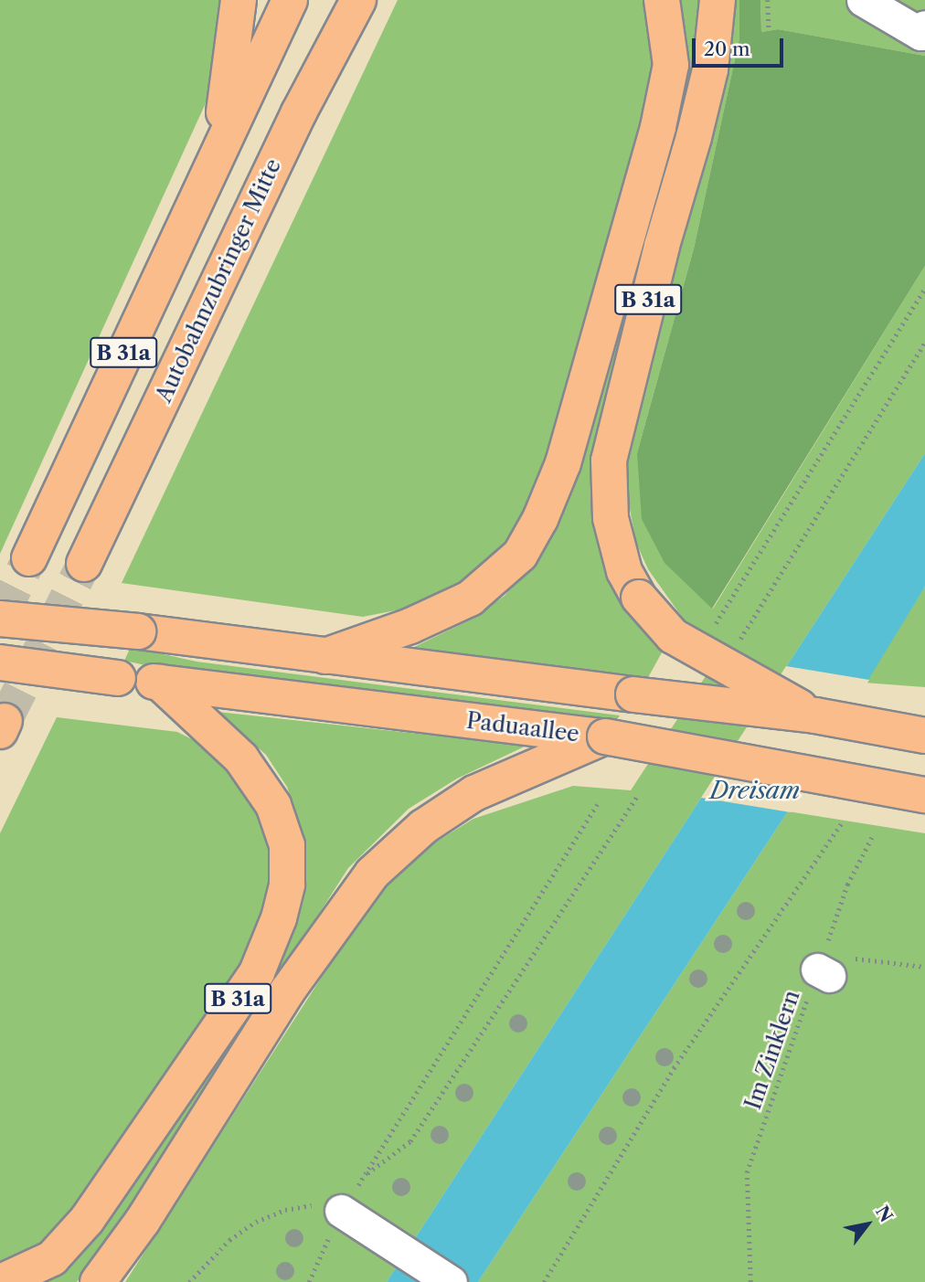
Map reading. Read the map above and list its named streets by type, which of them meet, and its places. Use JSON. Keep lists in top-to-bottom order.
{
  "streets": {
    "highway": ["Autobahnzubringer Mitte", "B 31a", "Paduaallee"],
    "path": ["Im Zinklern"]
  },
  "crossings": [
    ["B 31a", "Paduaallee"]
  ],
  "water": ["Dreisam"],
  "scale_bar": "20 m",
  "north": "top right"
}
